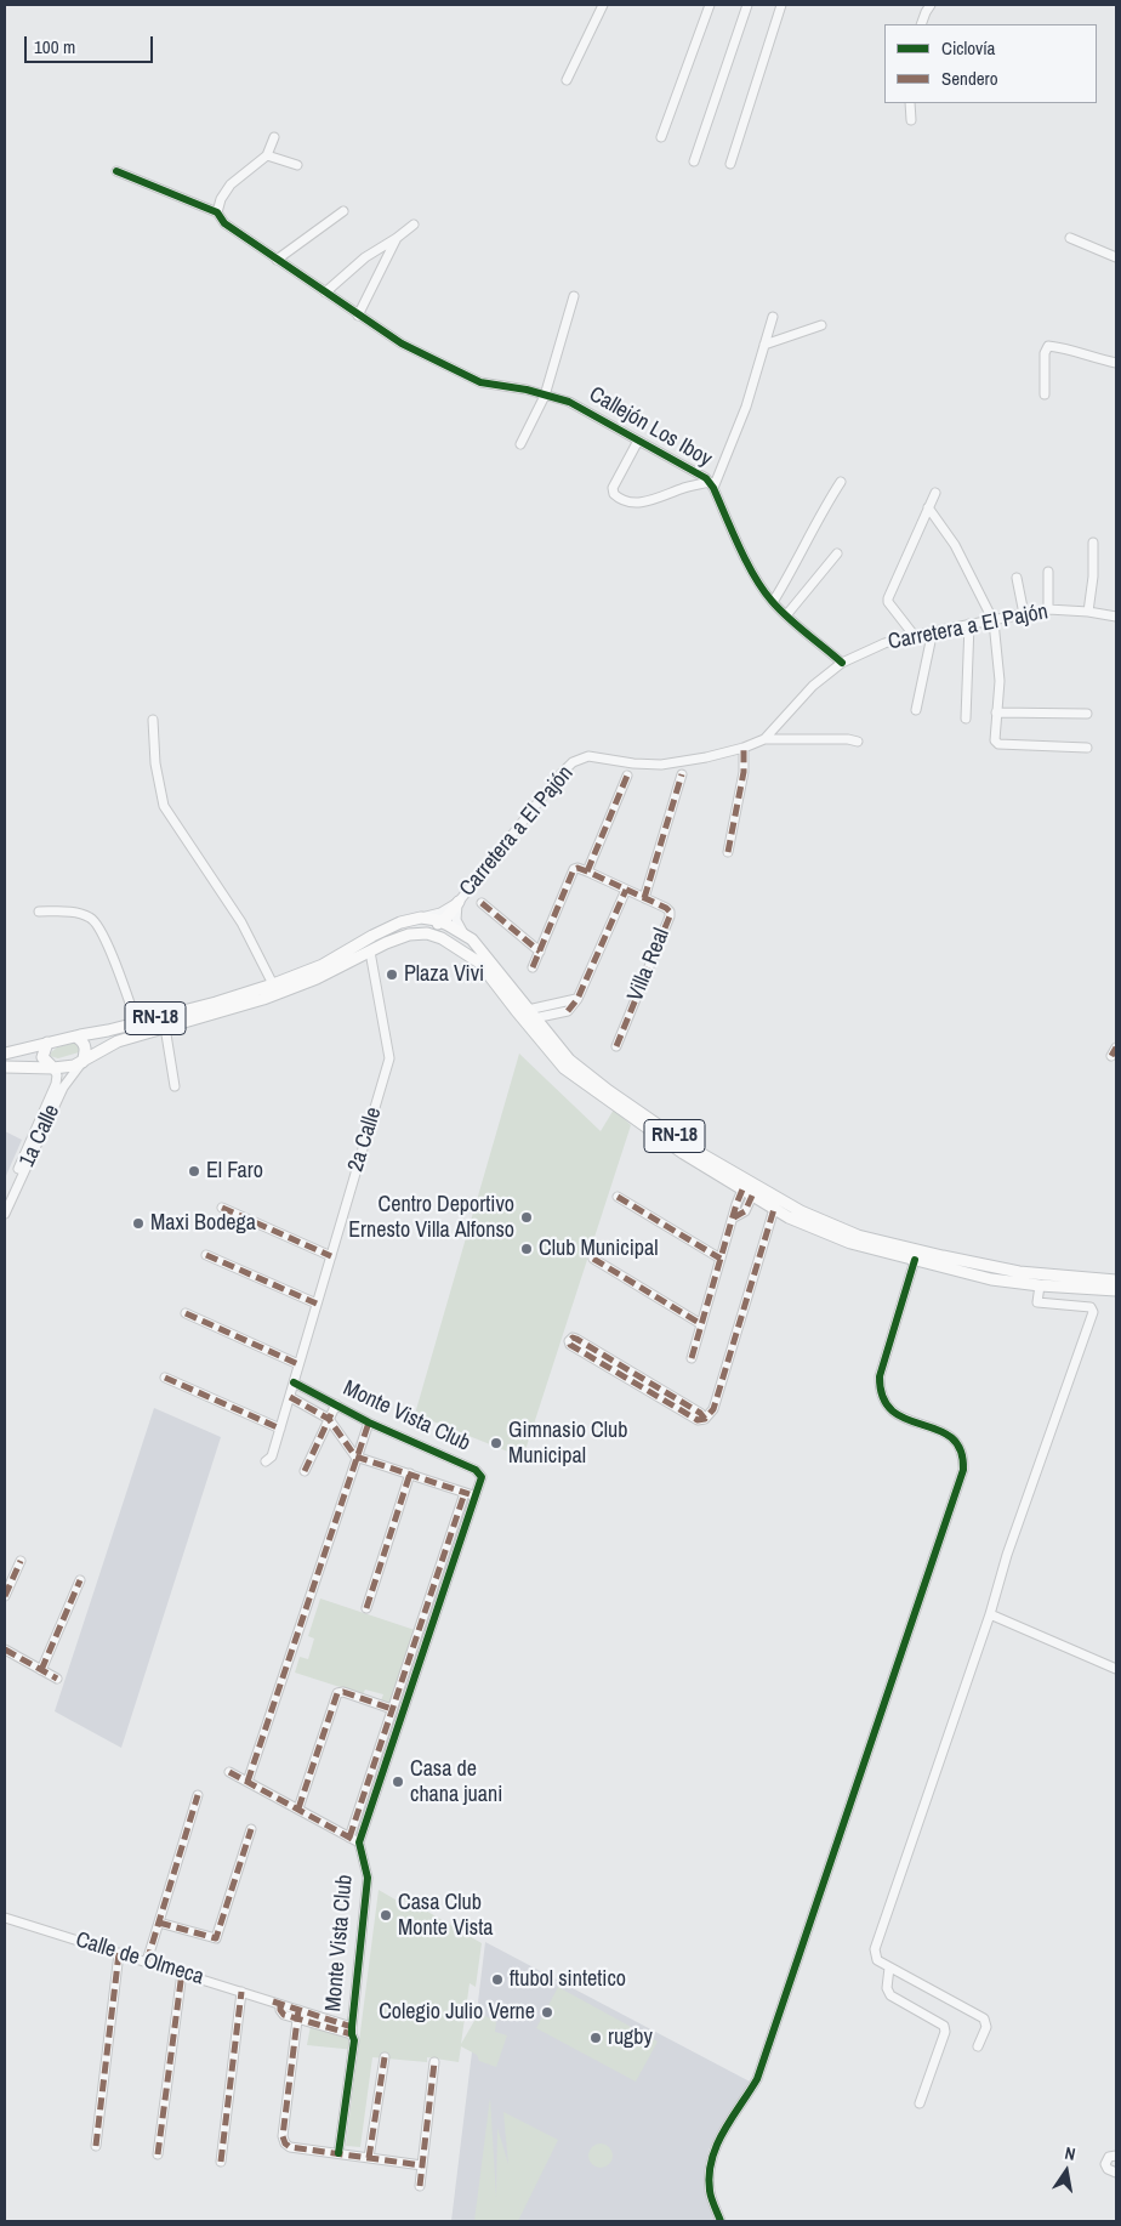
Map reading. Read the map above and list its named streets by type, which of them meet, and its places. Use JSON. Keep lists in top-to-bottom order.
{
  "streets": {
    "main road": ["RN-18"],
    "street": [
      "Callejón Los Iboy",
      "Carretera a El Pajón",
      "Villa Real",
      "1a Calle",
      "2a Calle",
      "Monte Vista Club",
      "Calle de Olmeca"
    ]
  },
  "crossings": [
    ["Callejón Los Iboy", "Carretera a El Pajón"],
    ["Carretera a El Pajón", "RN-18"],
    ["RN-18", "1a Calle"],
    ["RN-18", "2a Calle"],
    ["2a Calle", "Monte Vista Club"],
    ["Monte Vista Club", "Calle de Olmeca"]
  ],
  "places": [
    "Plaza Vivi",
    "El Faro",
    "Centro Deportivo Ernesto Villa Alfonso",
    "Maxi Bodega",
    "Club Municipal",
    "Gimnasio Club Municipal",
    "Casa de chana juani",
    "Casa Club Monte Vista",
    "ftubol sintetico",
    "Colegio Julio Verne",
    "rugby"
  ],
  "legend": ["Ciclovía", "Sendero"],
  "scale_bar": "100 m",
  "north": "top"
}
